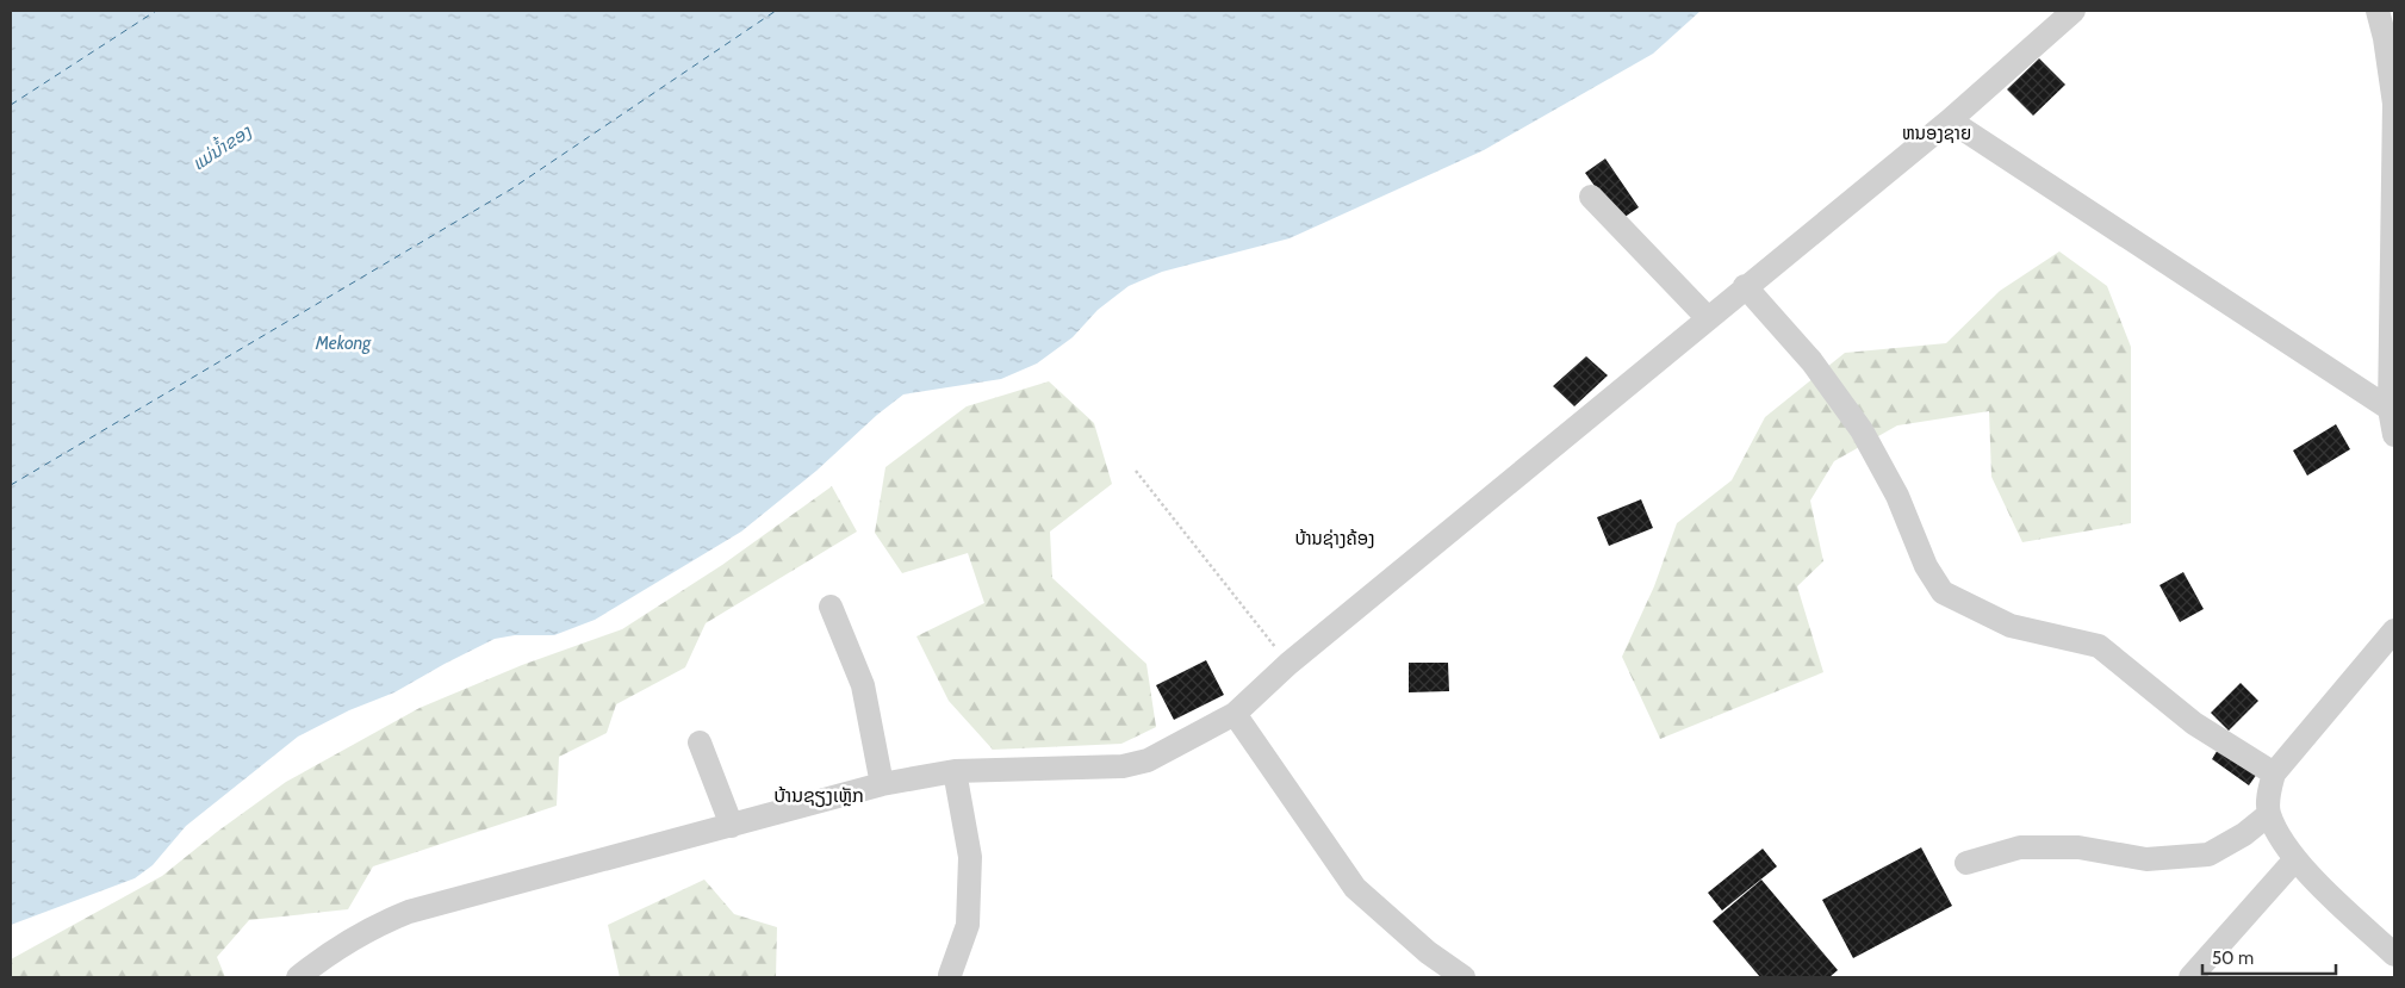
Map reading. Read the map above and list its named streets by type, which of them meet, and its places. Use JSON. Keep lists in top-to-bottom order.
{
  "districts": ["ຫນອງຊາຍ", "ບ້ານຊ່າງຄ້ອງ", "ບ້ານຊຽງເຫຼັກ"],
  "water": ["ແມ່ນ້ຳຂອງ", "Mekong"],
  "scale_bar": "50 m"
}
